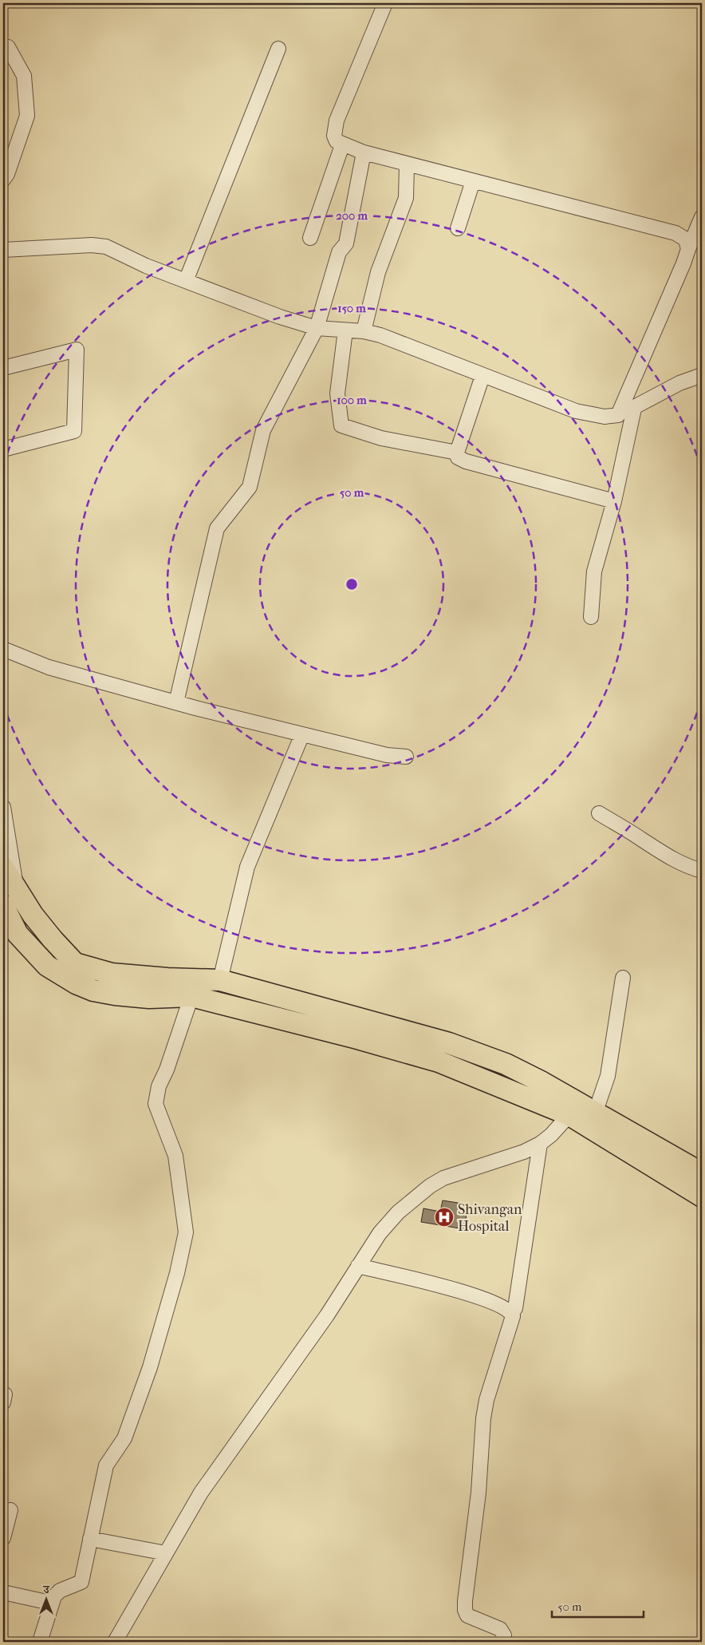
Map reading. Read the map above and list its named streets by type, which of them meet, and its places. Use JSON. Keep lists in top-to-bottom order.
{
  "places": {
    "hospital": ["Shivangan Hospital"]
  },
  "scale_bar": "50 m",
  "north": "top",
  "rings": [
    "200 m",
    "150 m",
    "100 m",
    "50 m"
  ]
}
